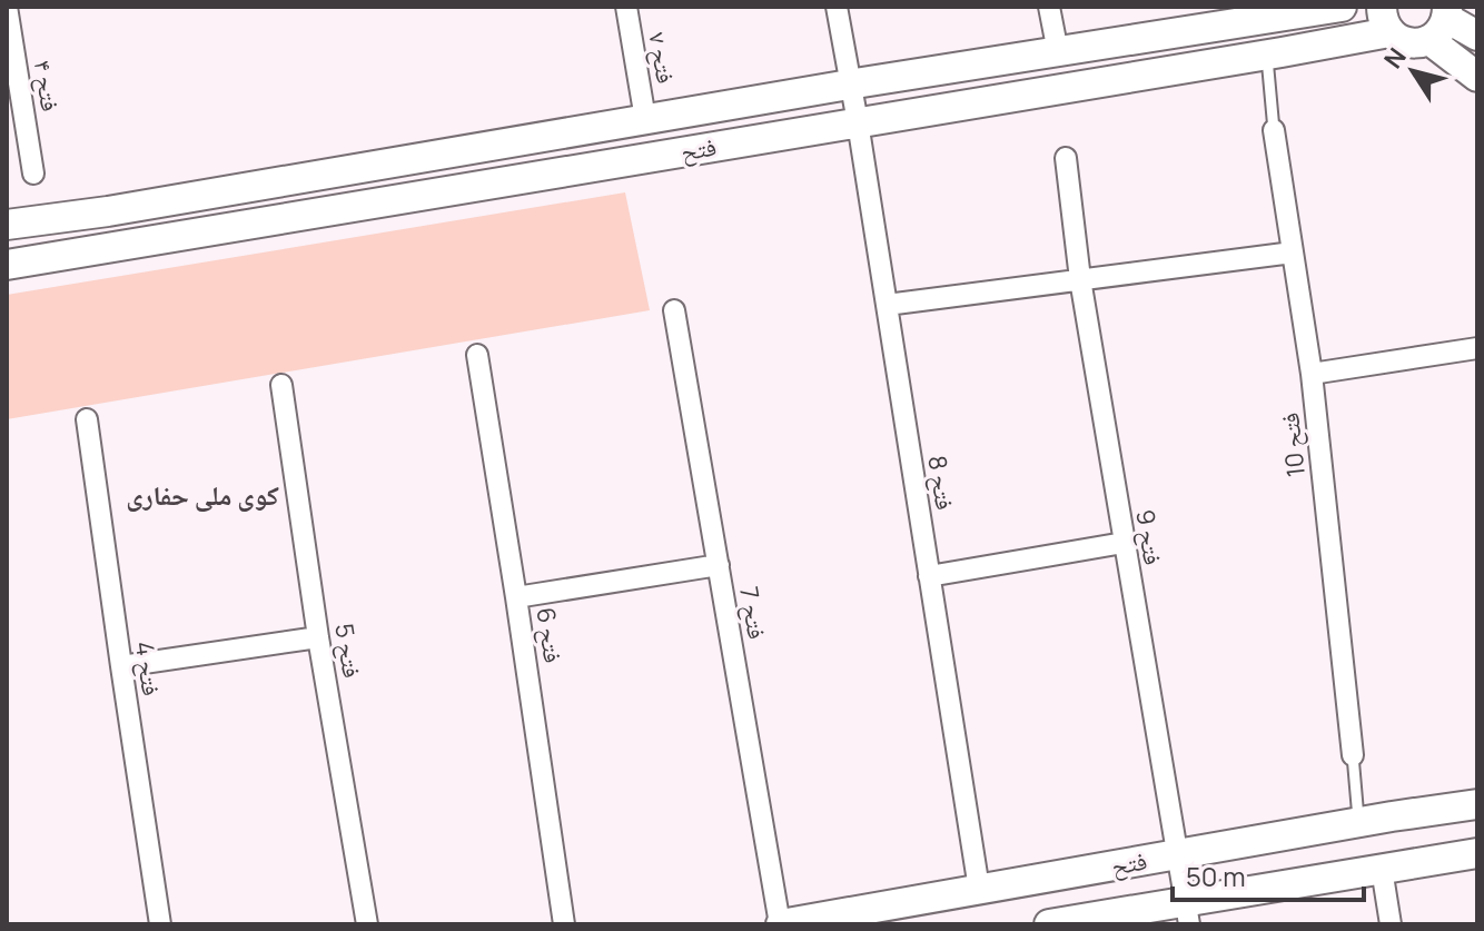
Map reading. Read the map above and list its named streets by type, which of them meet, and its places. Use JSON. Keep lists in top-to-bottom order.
{
  "streets": {
    "street": [
      "فتح ۷",
      "فتح ۴",
      "فتح",
      "فتح 10",
      "فتح 8",
      "فتح 9",
      "فتح 7",
      "فتح 6",
      "فتح 5",
      "فتح 4"
    ]
  },
  "crossings": [
    ["فتح ۷", "فتح"],
    ["فتح", "فتح 8"],
    ["فتح", "فتح 9"],
    ["فتح", "فتح 7"]
  ],
  "districts": ["کوی ملی حفاری"],
  "scale_bar": "50 m",
  "north": "top left"
}
